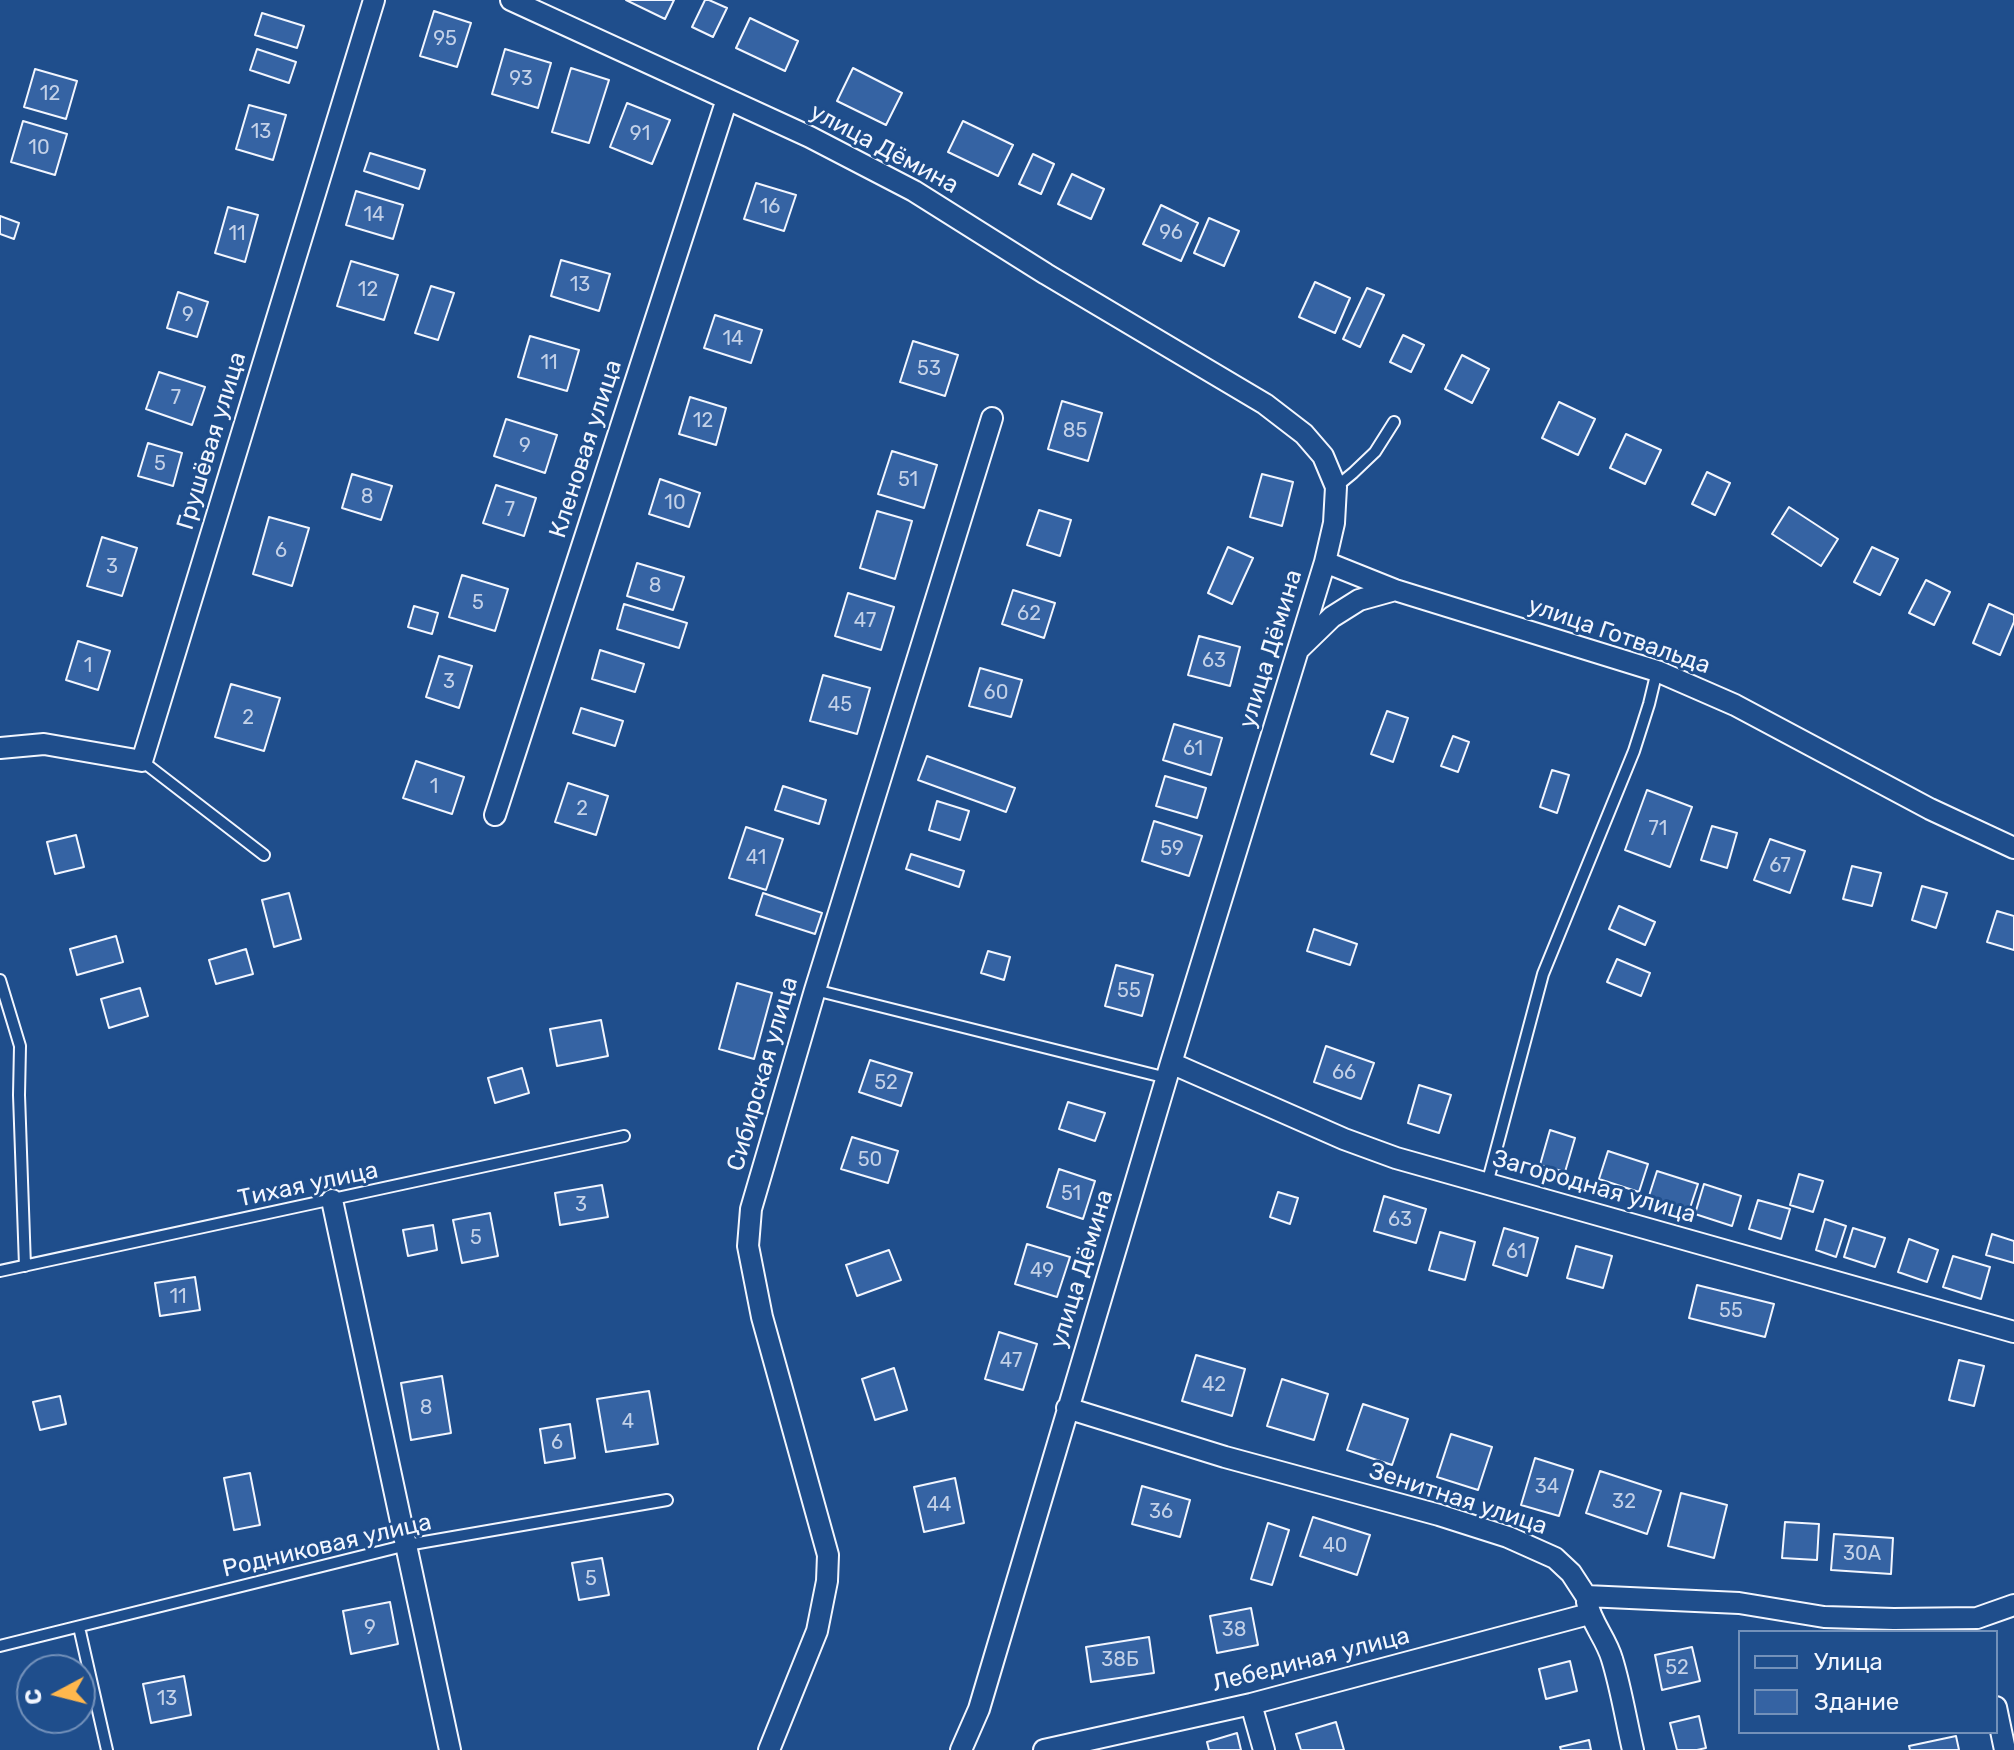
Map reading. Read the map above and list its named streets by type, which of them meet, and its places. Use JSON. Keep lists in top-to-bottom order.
{
  "streets": {
    "street": [
      "улица Дёмина",
      "Грушёвая улица",
      "Кленовая улица",
      "улица Готвальда",
      "Сибирская улица",
      "Загородная улица",
      "Зенитная улица",
      "Лебединая улица"
    ],
    "lane": ["Тихая улица", "Родниковая улица"]
  },
  "crossings": [
    ["улица Дёмина", "Кленовая улица"],
    ["улица Дёмина", "улица Готвальда"],
    ["улица Дёмина", "Загородная улица"],
    ["улица Дёмина", "Зенитная улица"],
    ["Зенитная улица", "Лебединая улица"]
  ],
  "house_numbers": [
    "95",
    "93",
    "12",
    "13",
    "91",
    "10",
    "16",
    "14",
    "96",
    "11",
    "13",
    "12",
    "9",
    "14",
    "11",
    "53",
    "7",
    "12",
    "85",
    "9",
    "5",
    "51",
    "8",
    "10",
    "7",
    "6",
    "3",
    "8",
    "5",
    "62",
    "47",
    "63",
    "1",
    "3",
    "60",
    "45",
    "2",
    "61",
    "1",
    "2",
    "71",
    "59",
    "41",
    "67",
    "55",
    "66",
    "52",
    "50",
    "51",
    "3",
    "63",
    "5",
    "61",
    "49",
    "11",
    "55",
    "47",
    "42",
    "8",
    "4",
    "6",
    "34",
    "32",
    "44",
    "36",
    "40",
    "30А",
    "5",
    "9",
    "38",
    "38Б",
    "52",
    "13"
  ],
  "legend": ["Улица", "Здание"],
  "north": "left"
}
